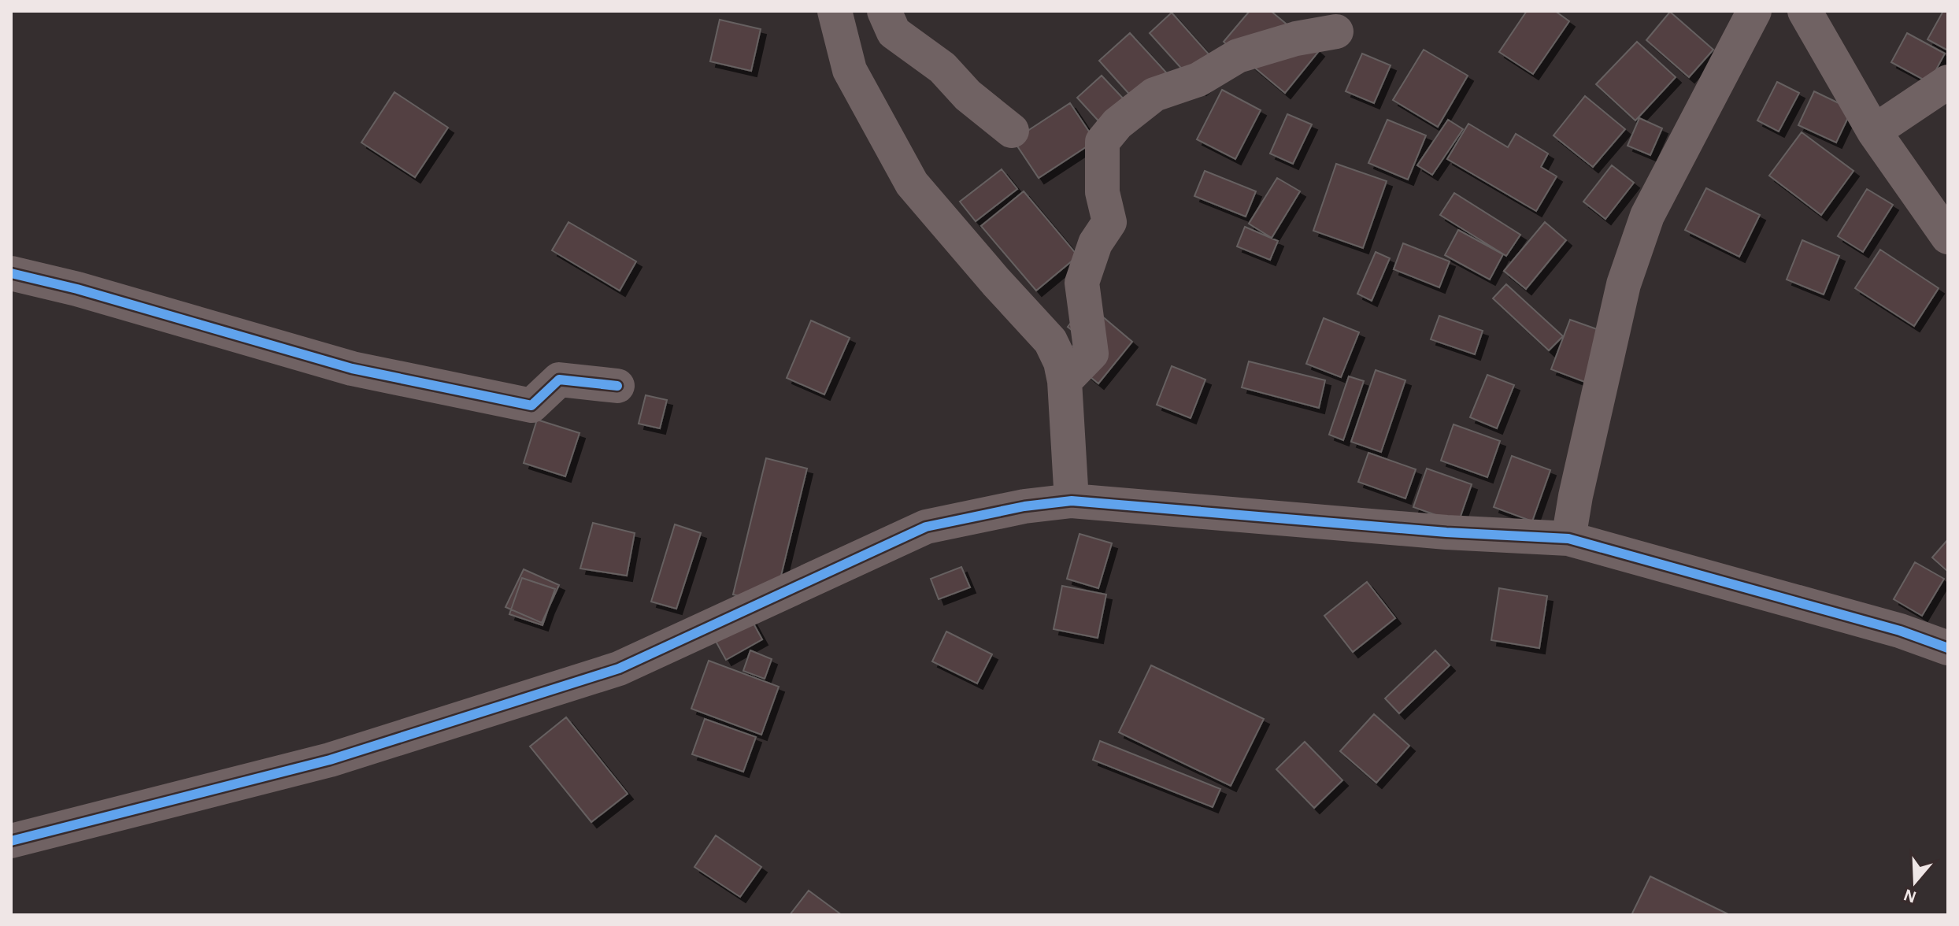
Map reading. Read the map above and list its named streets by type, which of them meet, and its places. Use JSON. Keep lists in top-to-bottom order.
{
  "north": "bottom"
}
